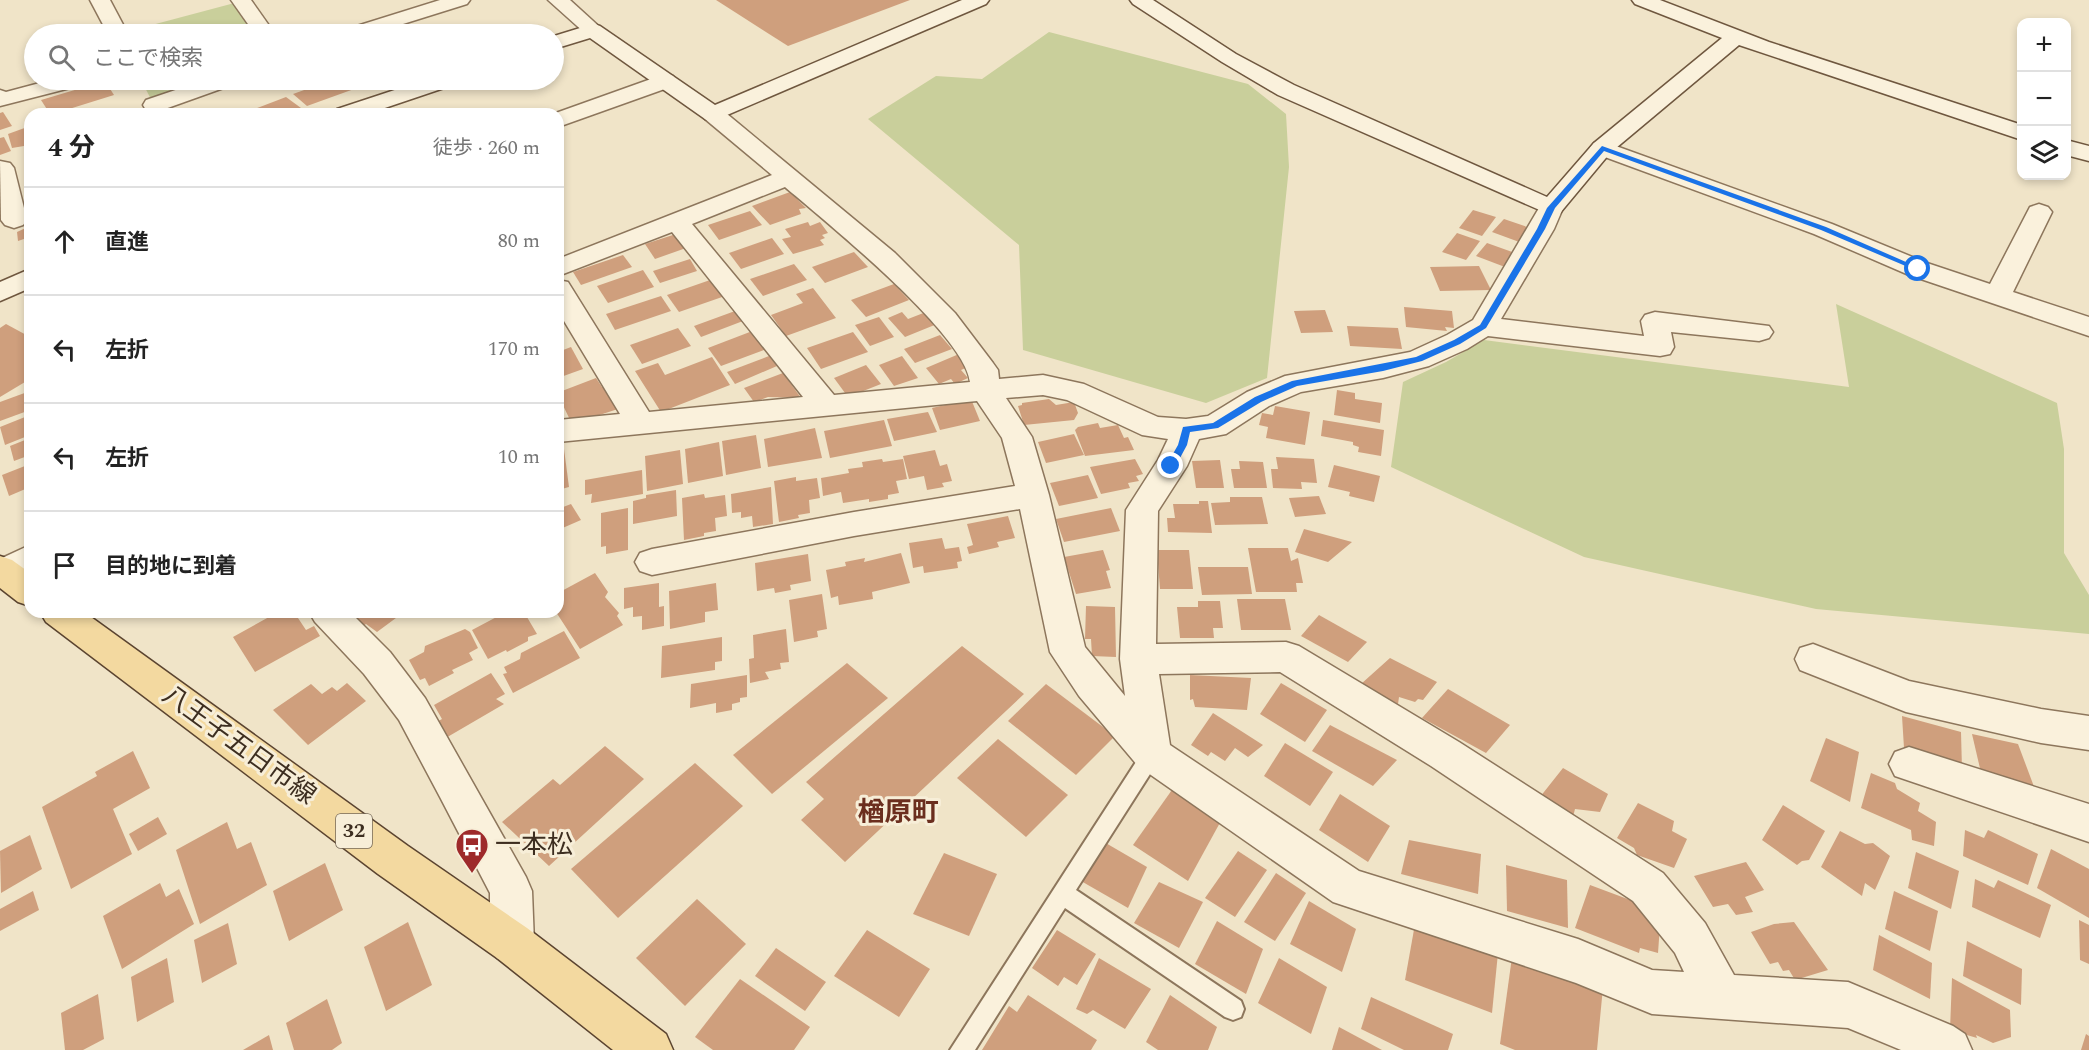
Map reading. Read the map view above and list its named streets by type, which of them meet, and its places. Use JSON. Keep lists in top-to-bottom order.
{
  "streets": {
    "main road": ["八王子五日市線", "32"]
  },
  "districts": ["楢原町"],
  "places": {
    "bus stop": ["一本松"]
  },
  "page": {
    "map_buttons": ["+", "−"],
    "search": "ここで検索",
    "heading": ["4 分", "徒歩 · 260 m"],
    "list": [
      ["直進", "80 m"],
      ["左折", "170 m"],
      ["左折", "10 m"],
      "目的地に到着"
    ]
  }
}
